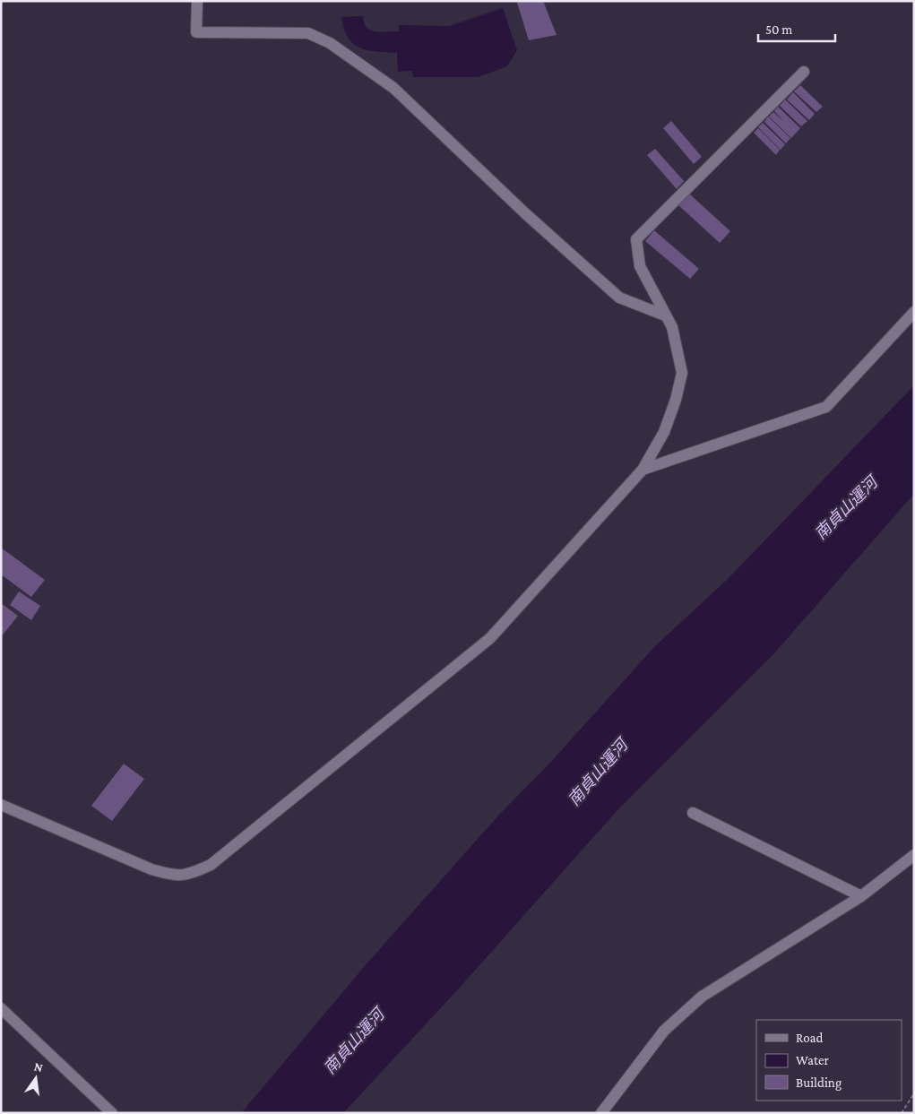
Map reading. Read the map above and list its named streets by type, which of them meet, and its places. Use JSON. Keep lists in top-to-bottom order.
{
  "water": ["南貞山運河"],
  "legend": ["Road", "Water", "Building"],
  "scale_bar": "50 m",
  "north": "top"
}
